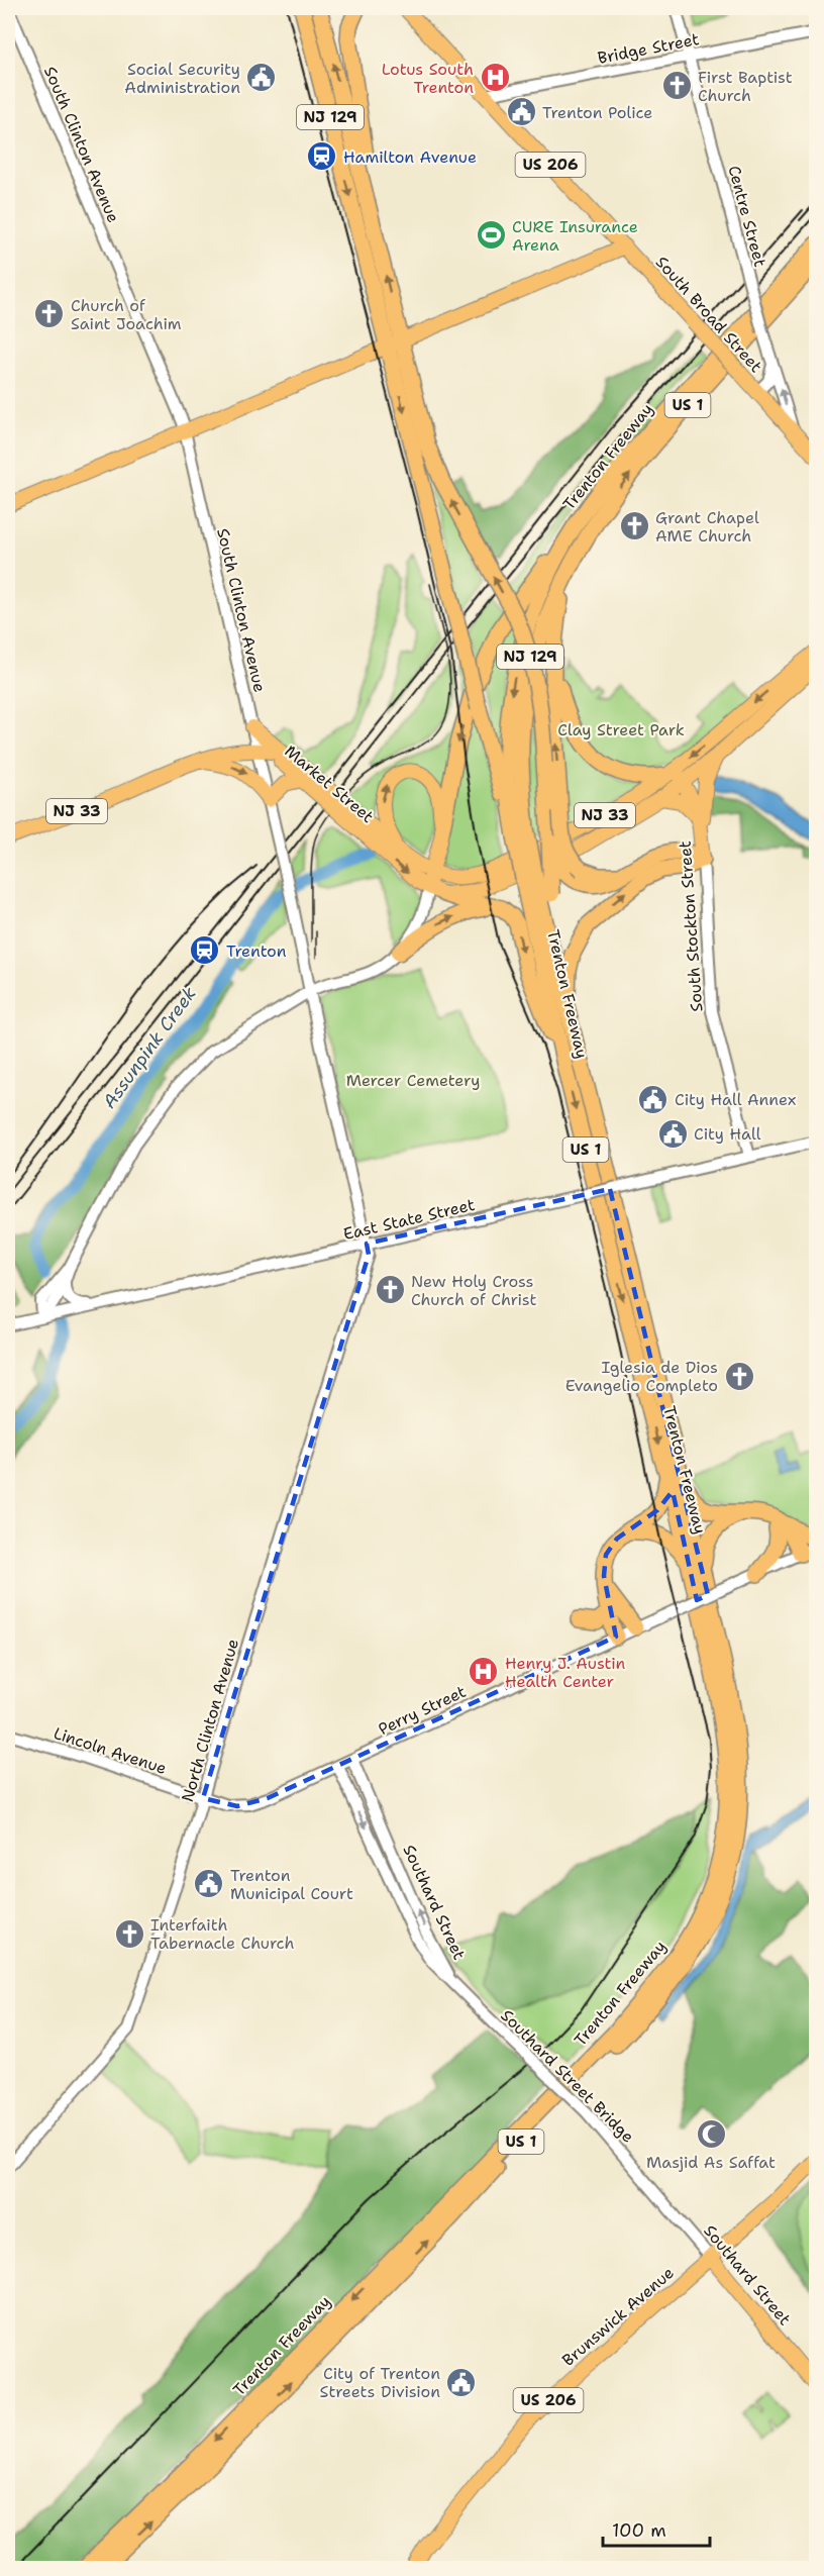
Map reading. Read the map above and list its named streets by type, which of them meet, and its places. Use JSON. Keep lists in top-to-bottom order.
{
  "streets": {
    "highway": ["NJ 129", "US 1", "Trenton Freeway"],
    "main road": [
      "US 206",
      "South Broad Street",
      "Market Street",
      "NJ 33",
      "South Stockton Street",
      "Southard Street",
      "Brunswick Avenue"
    ],
    "street": [
      "Bridge Street",
      "South Clinton Avenue",
      "Centre Street",
      "East State Street",
      "Perry Street",
      "North Clinton Avenue",
      "Lincoln Avenue",
      "Southard Street Bridge"
    ]
  },
  "crossings": [
    ["Bridge Street", "Centre Street"],
    ["Bridge Street", "South Broad Street"],
    ["NJ 129", "Trenton Freeway"],
    ["South Clinton Avenue", "Market Street"],
    ["South Clinton Avenue", "NJ 33"],
    ["South Clinton Avenue", "East State Street"],
    ["South Clinton Avenue", "North Clinton Avenue"],
    ["Centre Street", "South Broad Street"],
    ["Market Street", "NJ 33"],
    ["Market Street", "South Stockton Street"],
    ["South Stockton Street", "East State Street"],
    ["East State Street", "North Clinton Avenue"],
    ["Perry Street", "North Clinton Avenue"],
    ["Perry Street", "Lincoln Avenue"],
    ["Perry Street", "Southard Street"],
    ["North Clinton Avenue", "Lincoln Avenue"],
    ["Southard Street", "Southard Street Bridge"],
    ["Southard Street", "Brunswick Avenue"]
  ],
  "water": ["Assunpink Creek"],
  "parks": ["Clay Street Park", "Mercer Cemetery"],
  "places": {
    "public building": [
      "Social Security Administration",
      "Trenton Police",
      "City Hall Annex",
      "City Hall",
      "Trenton Municipal Court",
      "City of Trenton Streets Division"
    ],
    "hospital": ["Lotus South Trenton", "Henry J. Austin Health Center"],
    "church": [
      "First Baptist Church",
      "Church of Saint Joachim",
      "Grant Chapel AME Church",
      "New Holy Cross Church of Christ",
      "Iglesia de Dios Evangelio Completo",
      "Interfaith Tabernacle Church"
    ],
    "station": ["Hamilton Avenue", "Trenton"],
    "sports": ["CURE Insurance Arena"],
    "mosque": ["Masjid As Saffat"]
  },
  "scale_bar": "100 m"
}
